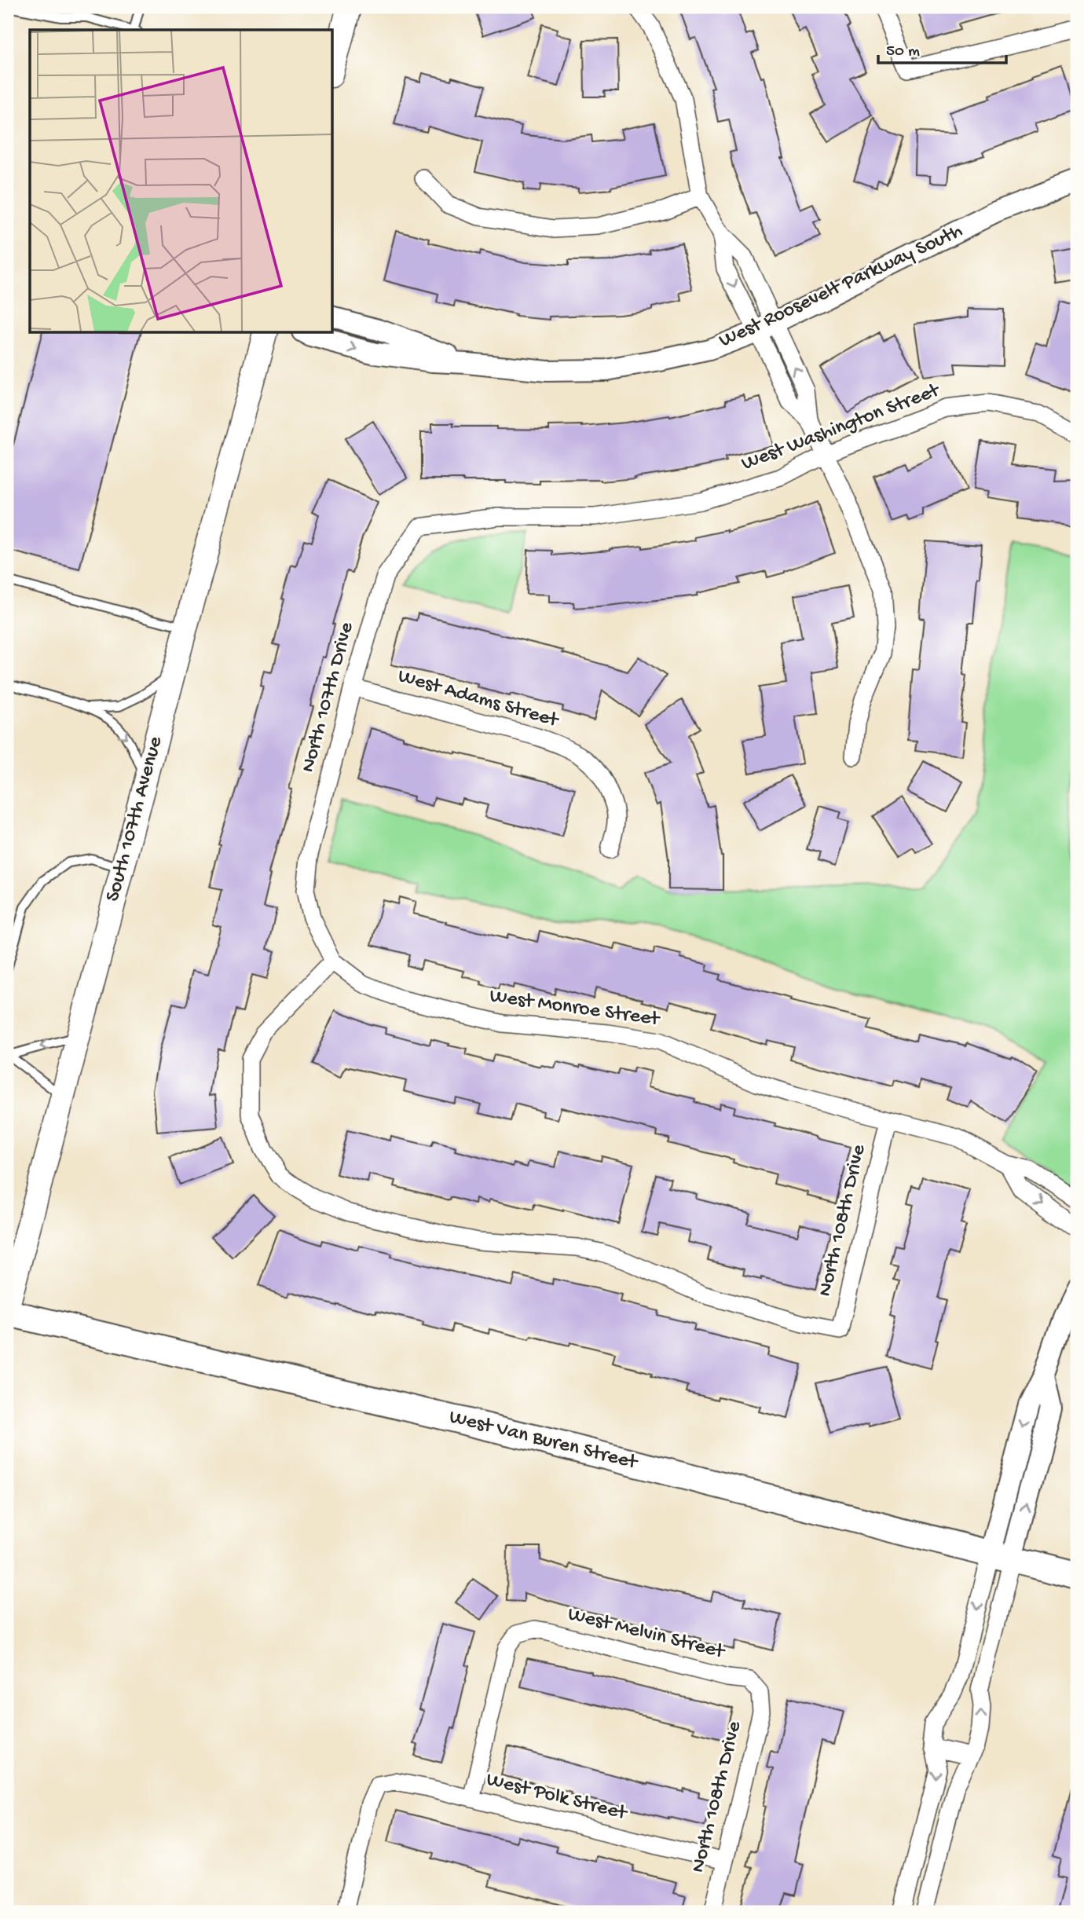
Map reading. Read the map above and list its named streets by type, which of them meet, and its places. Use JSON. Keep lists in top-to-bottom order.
{
  "streets": {
    "main road": ["South 107th Avenue", "West Van Buren Street"],
    "street": [
      "West Roosevelt Parkway South",
      "West Washington Street",
      "North 107th Drive",
      "West Adams Street",
      "West Monroe Street",
      "North 108th Drive",
      "West Melvin Street",
      "West Polk Street"
    ]
  },
  "crossings": [
    ["West Washington Street", "North 107th Drive"],
    ["North 107th Drive", "West Adams Street"],
    ["North 107th Drive", "West Monroe Street"],
    ["West Monroe Street", "North 108th Drive"],
    ["North 108th Drive", "West Melvin Street"],
    ["North 108th Drive", "West Polk Street"],
    ["West Melvin Street", "West Polk Street"]
  ],
  "scale_bar": "50 m"
}
